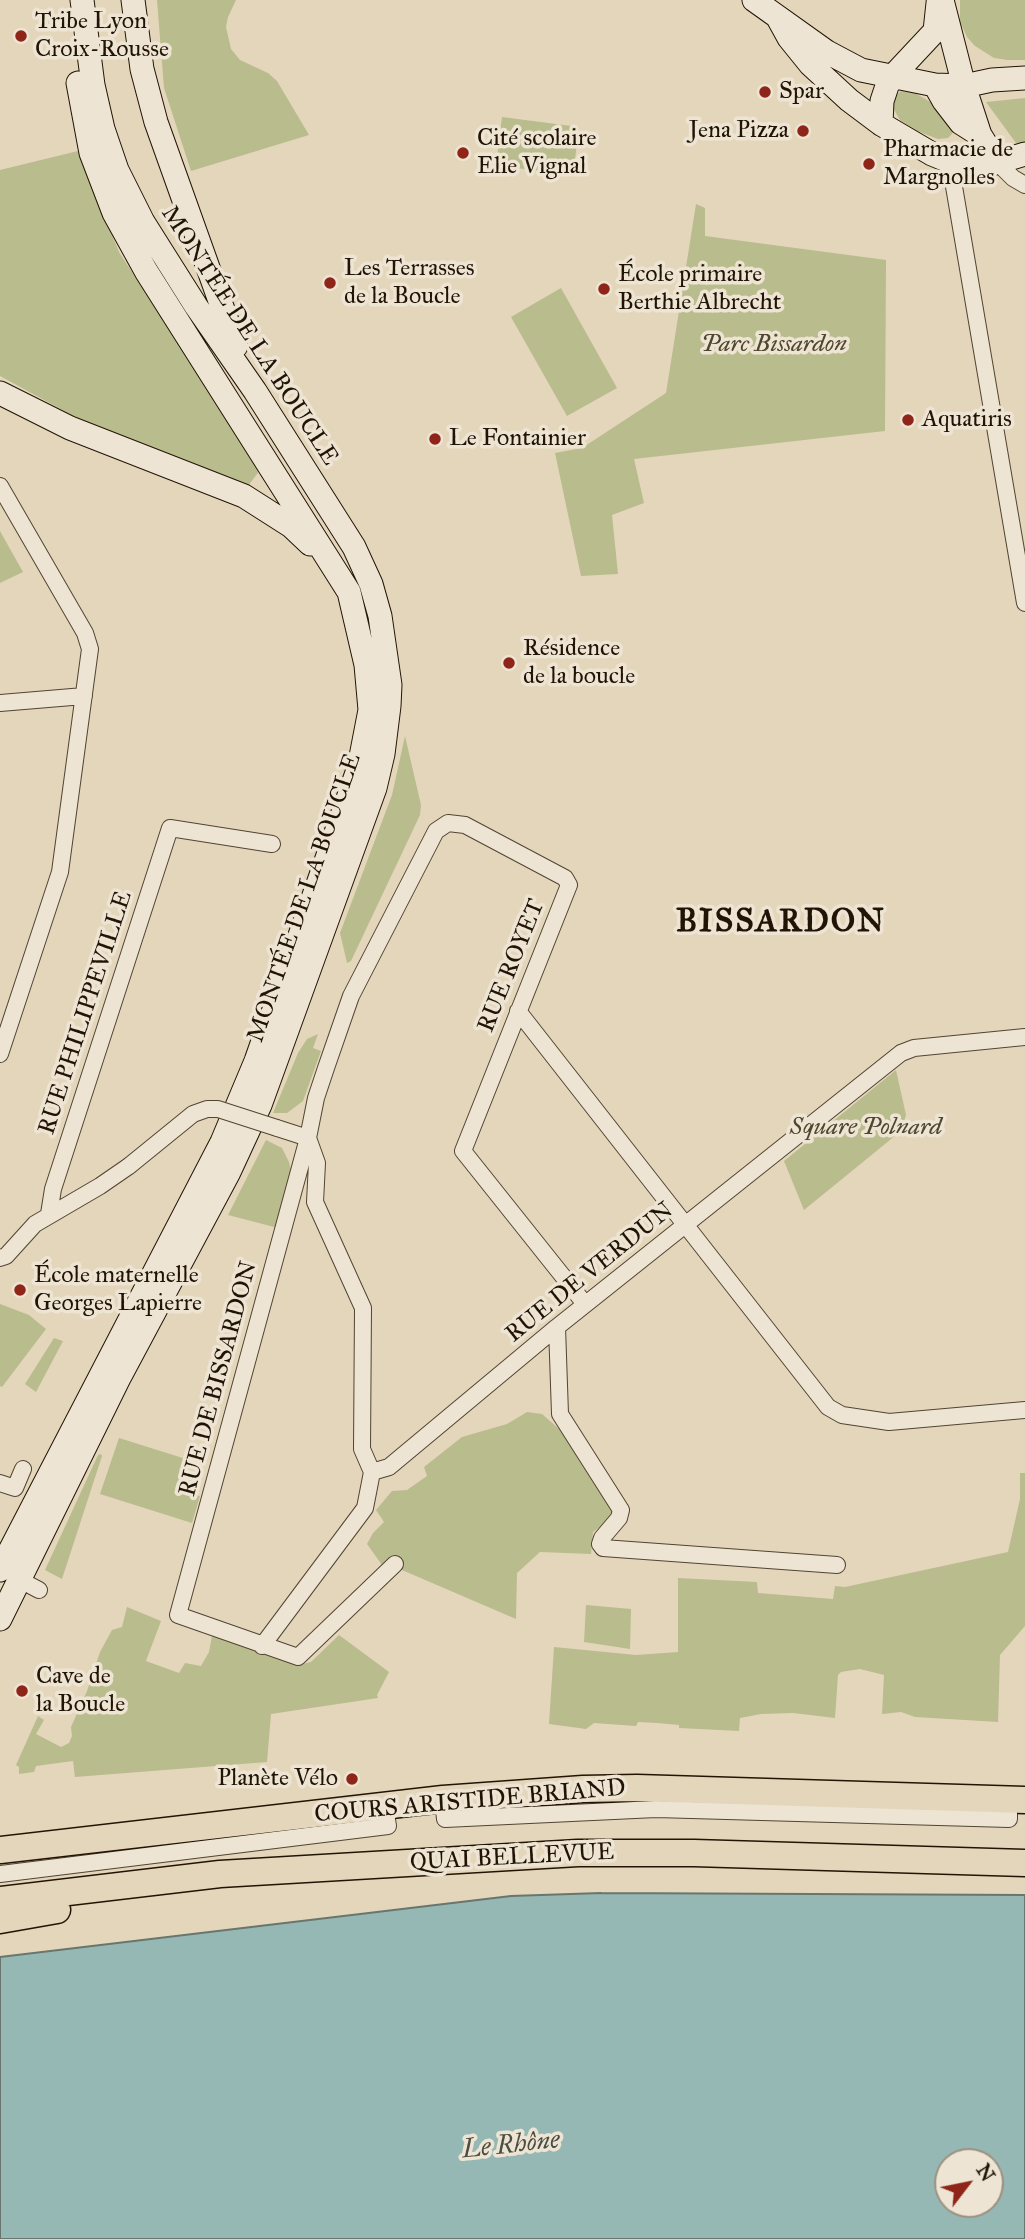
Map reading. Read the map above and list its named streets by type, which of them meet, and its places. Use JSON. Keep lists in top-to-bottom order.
{
  "streets": {
    "main road": ["MONTÉE DE LA BOUCLE", "COURS ARISTIDE BRIAND", "QUAI BELLEVUE"],
    "street": [
      "RUE ROYET",
      "RUE PHILIPPEVILLE",
      "RUE DE VERDUN",
      "RUE DE BISSARDON"
    ]
  },
  "crossings": [
    ["RUE ROYET", "RUE DE VERDUN"],
    ["RUE ROYET", "RUE DE BISSARDON"]
  ],
  "districts": ["BISSARDON"],
  "water": ["Le Rhône"],
  "parks": ["Parc Bissardon", "Square Polnard"],
  "places": [
    "Tribe Lyon Croix-Rousse",
    "Spar",
    "Jena Pizza",
    "Cité scolaire Elie Vignal",
    "Pharmacie de Margnolles",
    "Les Terrasses de la Boucle",
    "École primaire Berthie Albrecht",
    "Aquatiris",
    "Le Fontainier",
    "Résidence de la boucle",
    "École maternelle Georges Lapierre",
    "Cave de la Boucle",
    "Planète Vélo"
  ],
  "north": "top right"
}
